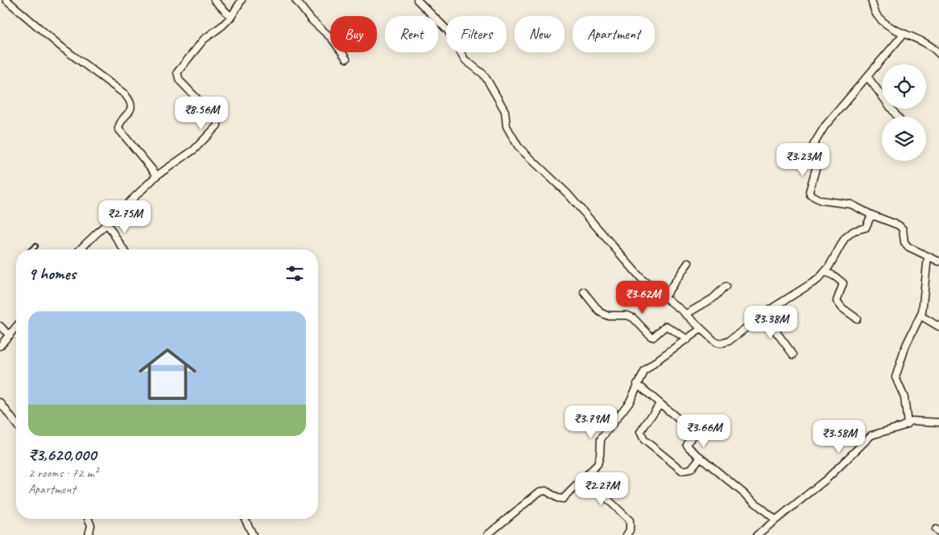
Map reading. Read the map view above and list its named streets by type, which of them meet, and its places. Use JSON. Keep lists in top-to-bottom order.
{
  "page": {
    "chip": [
      "Buy",
      "Rent",
      "Filters",
      "New",
      "Apartment"
    ],
    "price": [
      "₹8.56M",
      "₹3.23M",
      "₹2.75M",
      "₹3.62M",
      "₹3.38M",
      "₹3.79M",
      "₹3.66M",
      "₹3.58M",
      "₹2.27M"
    ],
    "heading": "9 homes",
    "list": [
      {
        "name": "₹3,620,000",
        "note": "2 rooms · 72 m² · Apartment"
      }
    ]
  }
}
